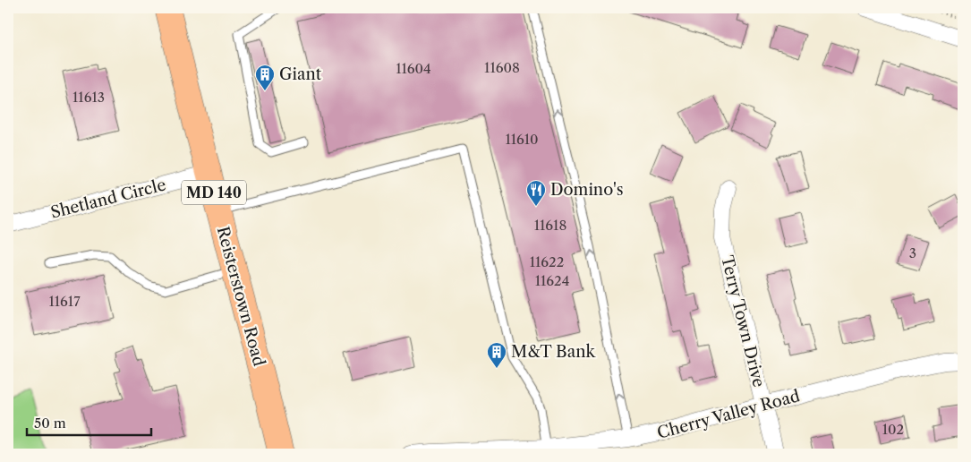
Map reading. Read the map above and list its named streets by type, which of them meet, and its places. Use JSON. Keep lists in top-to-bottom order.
{
  "streets": {
    "main road": ["MD 140", "Reisterstown Road"],
    "street": ["Shetland Circle", "Terry Town Drive", "Cherry Valley Road"]
  },
  "crossings": [
    ["Shetland Circle", "Reisterstown Road"],
    ["Terry Town Drive", "Cherry Valley Road"]
  ],
  "places": {
    "building": ["Giant", "M&T Bank"],
    "restaurant": ["Domino's"]
  },
  "house_numbers": [
    "11608",
    "11604",
    "11613",
    "11610",
    "11618",
    "3",
    "11622",
    "11624",
    "11617",
    "102"
  ],
  "scale_bar": "50 m"
}
